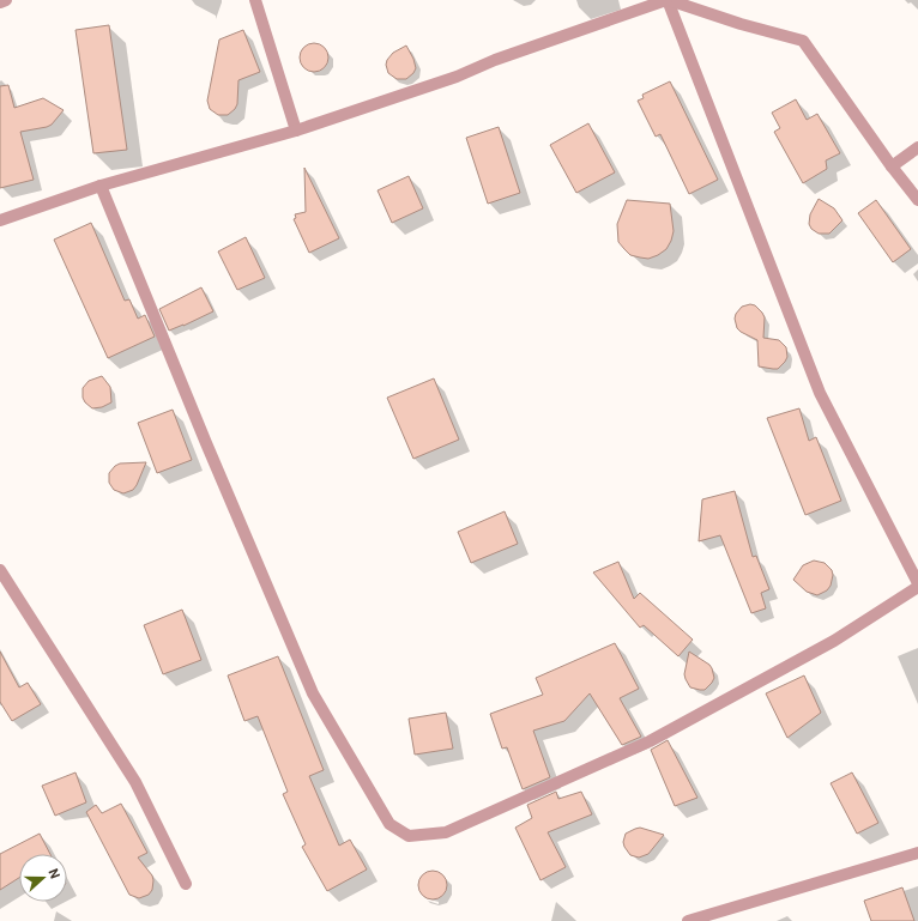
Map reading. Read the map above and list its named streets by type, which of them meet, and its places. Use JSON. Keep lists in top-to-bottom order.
{
  "north": "right"
}
